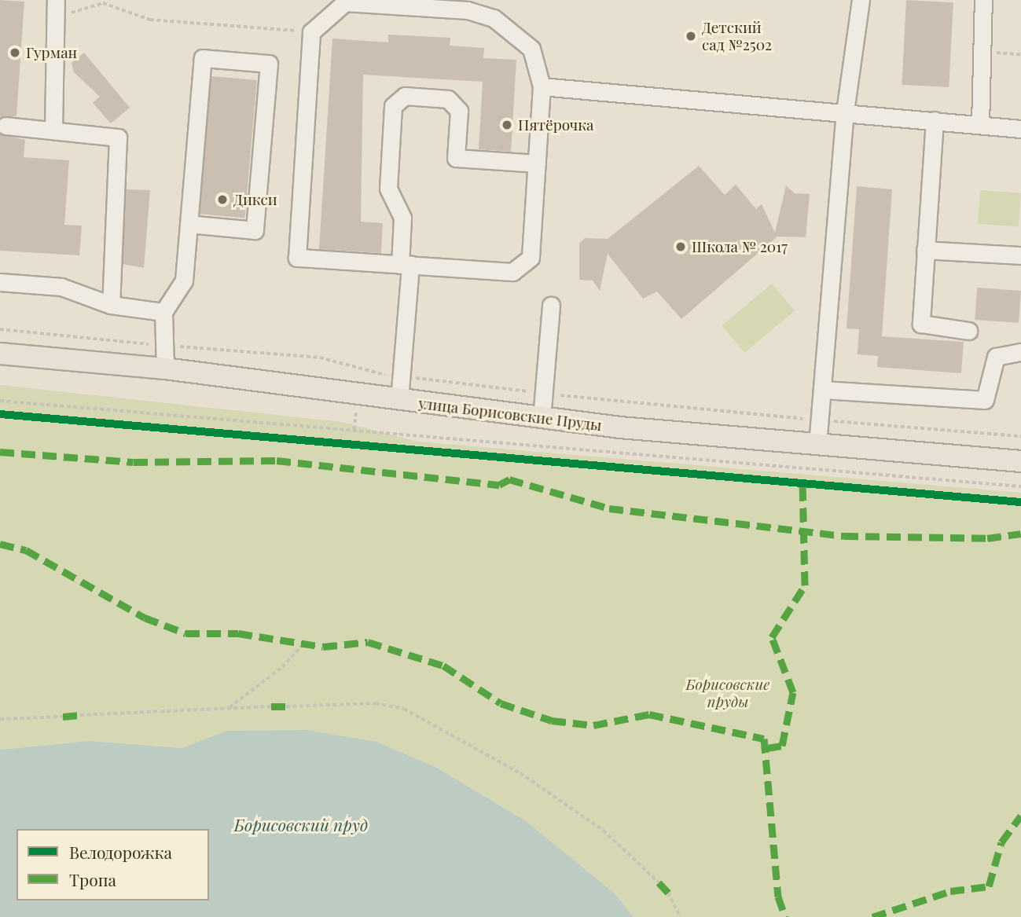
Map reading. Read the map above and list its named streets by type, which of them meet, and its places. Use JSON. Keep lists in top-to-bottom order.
{
  "streets": {
    "main road": ["улица Борисовские Пруды"]
  },
  "water": ["Борисовский пруд"],
  "parks": ["Борисовские пруды"],
  "places": [
    "Детский сад №2502",
    "Гурман",
    "Пятёрочка",
    "Дикси",
    "Школа № 2017"
  ],
  "legend": ["Велодорожка", "Тропа"]
}
